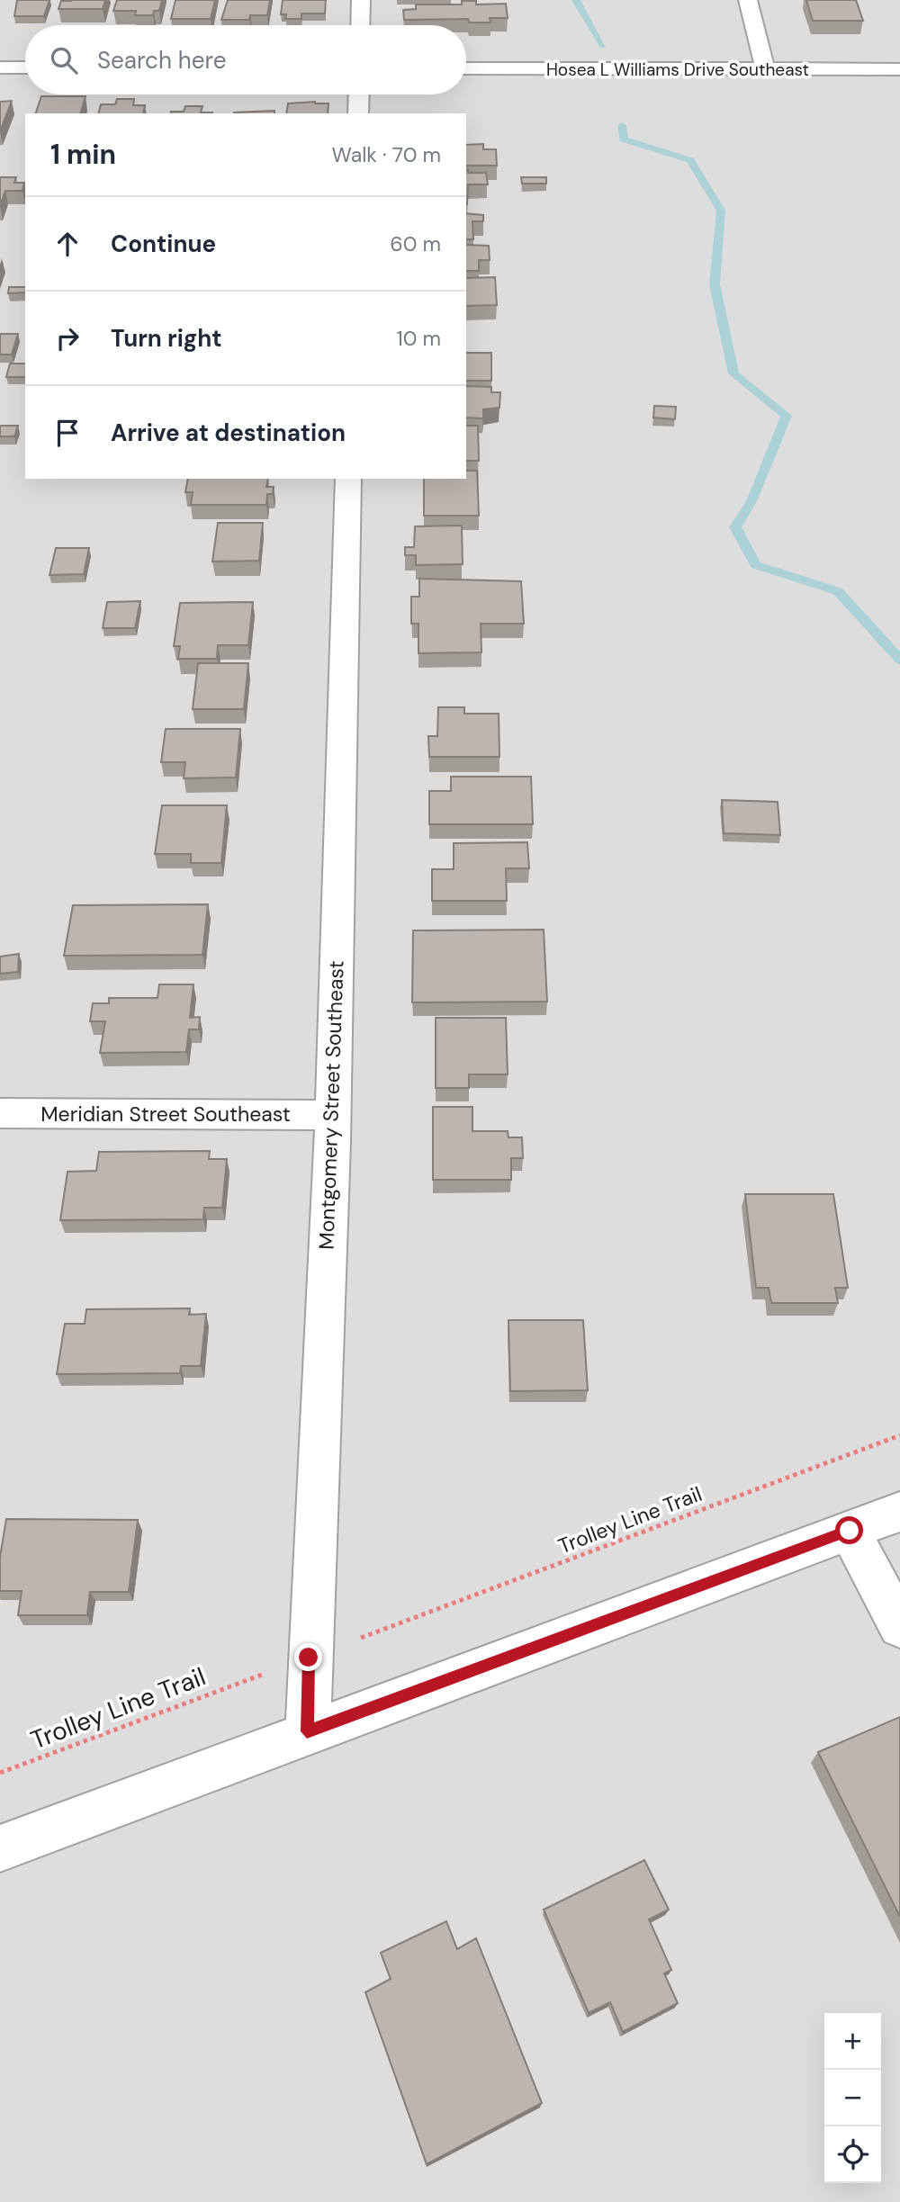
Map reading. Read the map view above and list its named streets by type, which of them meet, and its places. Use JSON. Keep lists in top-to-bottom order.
{
  "streets": {
    "street": ["Hosea L Williams Drive Southeast", "Montgomery Street Southeast", "Meridian Street Southeast"],
    "path": ["Trolley Line Trail"]
  },
  "crossings": [
    ["Montgomery Street Southeast", "Meridian Street Southeast"]
  ],
  "page": {
    "search": "Search here",
    "heading": ["1 min", "Walk · 70 m"],
    "list": [
      ["Continue", "60 m"],
      ["Turn right", "10 m"],
      "Arrive at destination"
    ],
    "map_buttons": ["+", "−"]
  }
}
